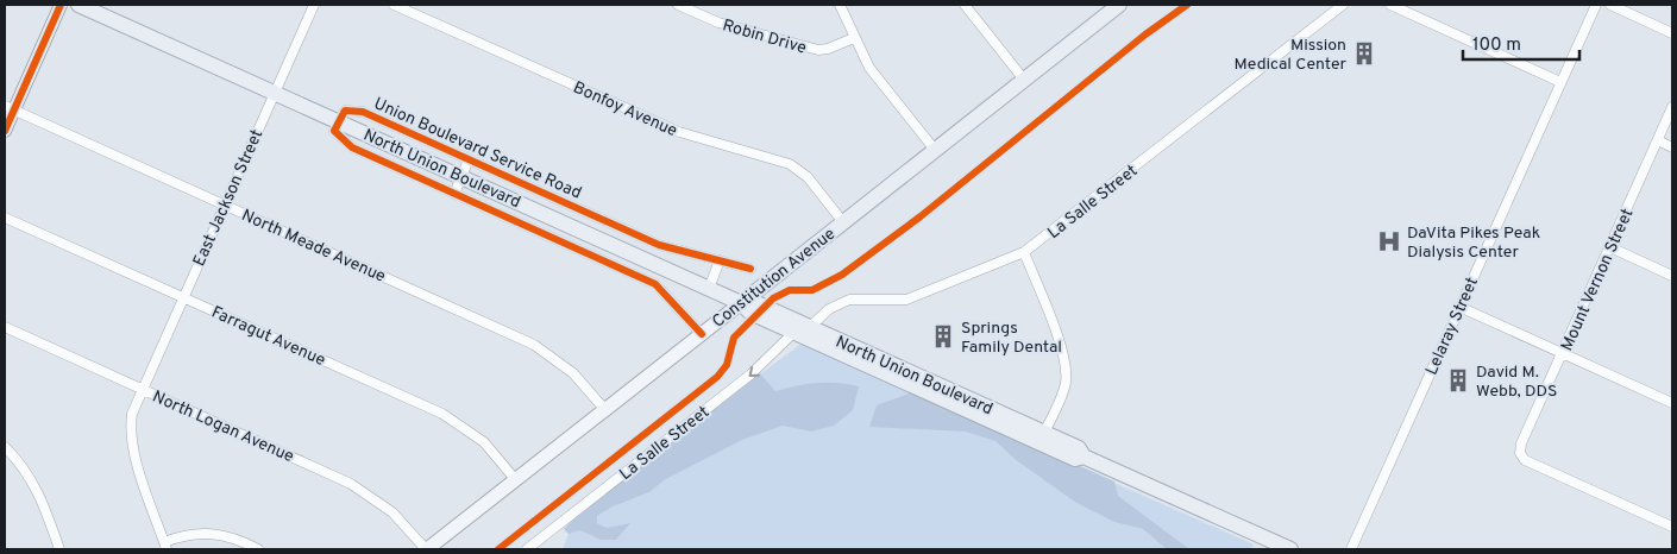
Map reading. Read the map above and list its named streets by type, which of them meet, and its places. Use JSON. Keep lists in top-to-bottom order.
{
  "streets": {
    "main road": ["North Union Boulevard", "Constitution Avenue"],
    "street": [
      "Robin Drive",
      "Bonfoy Avenue",
      "Union Boulevard Service Road",
      "East Jackson Street",
      "La Salle Street",
      "North Meade Avenue",
      "Mount Vernon Street",
      "Lelaray Street",
      "Farragut Avenue",
      "North Logan Avenue"
    ]
  },
  "crossings": [
    ["Bonfoy Avenue", "Constitution Avenue"],
    ["Union Boulevard Service Road", "North Union Boulevard"],
    ["North Union Boulevard", "East Jackson Street"],
    ["North Union Boulevard", "La Salle Street"],
    ["North Union Boulevard", "Constitution Avenue"],
    ["East Jackson Street", "North Meade Avenue"],
    ["East Jackson Street", "Farragut Avenue"],
    ["East Jackson Street", "North Logan Avenue"],
    ["North Meade Avenue", "Constitution Avenue"],
    ["Constitution Avenue", "Farragut Avenue"],
    ["Constitution Avenue", "North Logan Avenue"]
  ],
  "places": {
    "building": ["Mission Medical Center", "Springs Family Dental", "David M. Webb, DDS"],
    "hospital": ["DaVita Pikes Peak Dialysis Center"]
  },
  "scale_bar": "100 m"
}
